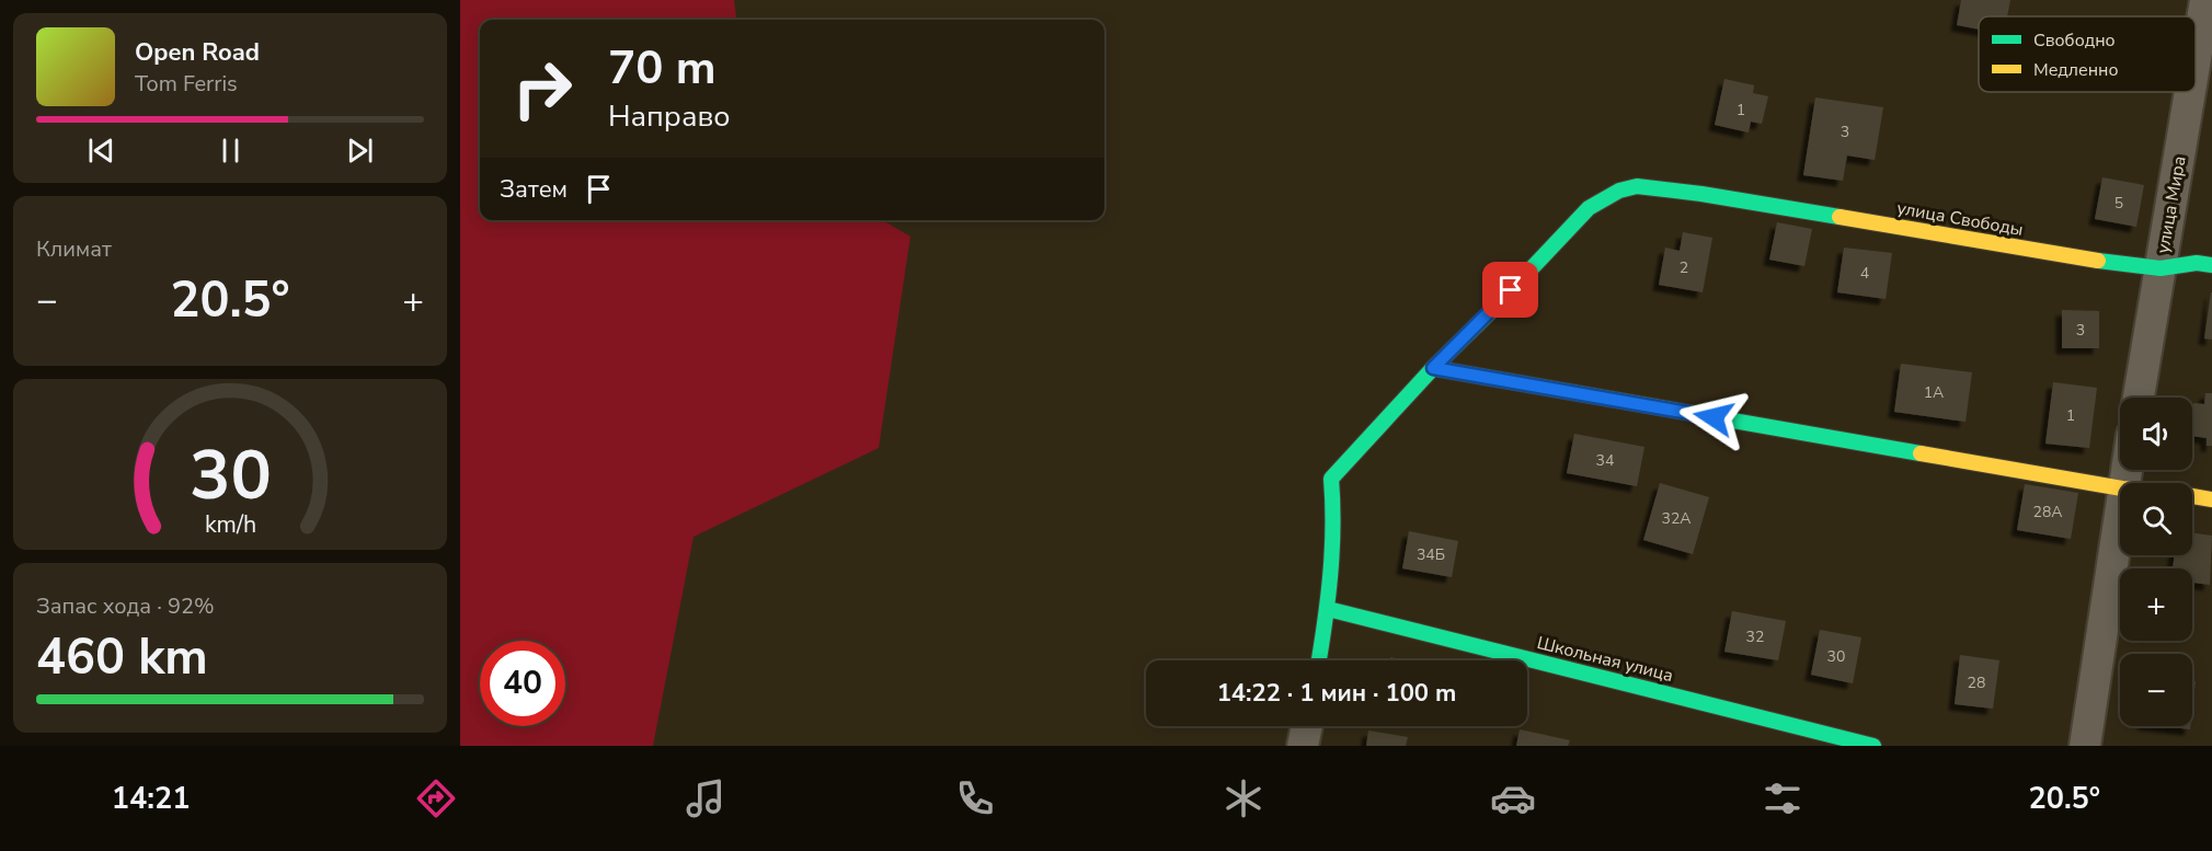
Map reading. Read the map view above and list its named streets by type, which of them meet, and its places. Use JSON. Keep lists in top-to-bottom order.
{
  "streets": {
    "street": ["улица Мира", "улица Свободы", "Школьная улица"]
  },
  "crossings": [
    ["улица Мира", "улица Свободы"],
    ["улица Свободы", "Школьная улица"]
  ],
  "house_numbers": [
    "1",
    "3",
    "5",
    "2",
    "4",
    "3",
    "1А",
    "1",
    "34",
    "28А",
    "32А",
    "34Б",
    "32",
    "30",
    "28"
  ],
  "legend": ["Свободно", "Медленно"],
  "page": {
    "turn": ["70 m", "Направо"],
    "song": ["Open Road", "Tom Ferris"],
    "then": "Затем",
    "tile": [
      "Климат",
      ["Запас хода · 92%", "460 km"]
    ],
    "heat": ["−", "20.5°", "+"],
    "map_buttons": ["+", "−"],
    "limit": "40",
    "trip": "14:22 · 1 мин · 100 m",
    "tabs": ["14:21", "20.5°"],
    "gauge": ["30", "km/h"]
  }
}
